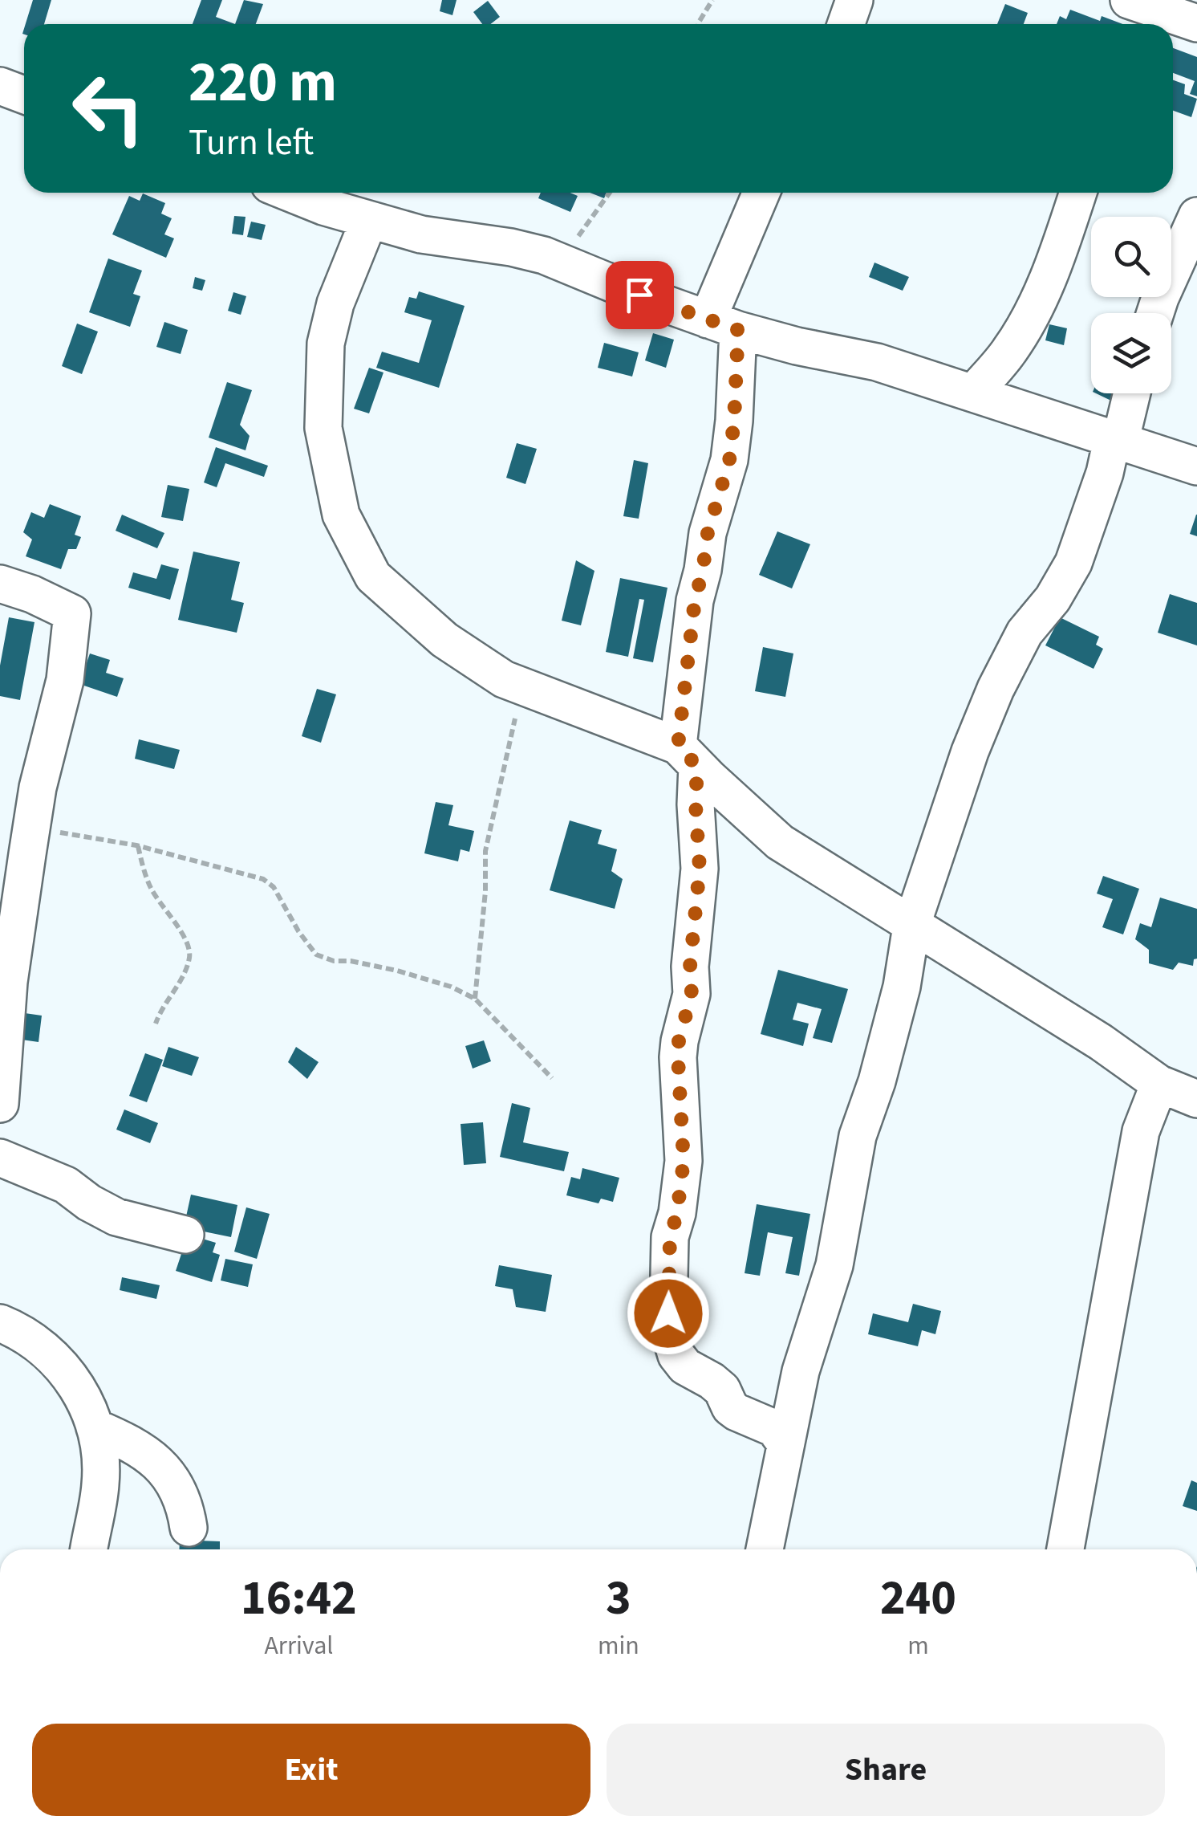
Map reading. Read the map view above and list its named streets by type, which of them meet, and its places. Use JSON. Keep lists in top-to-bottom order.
{
  "page": {
    "turn": ["220 m", "Turn left"],
    "eta": [
      "16:42",
      "Arrival",
      "3",
      "min",
      "240",
      "m"
    ],
    "buttons": ["Exit", "Share"]
  }
}
